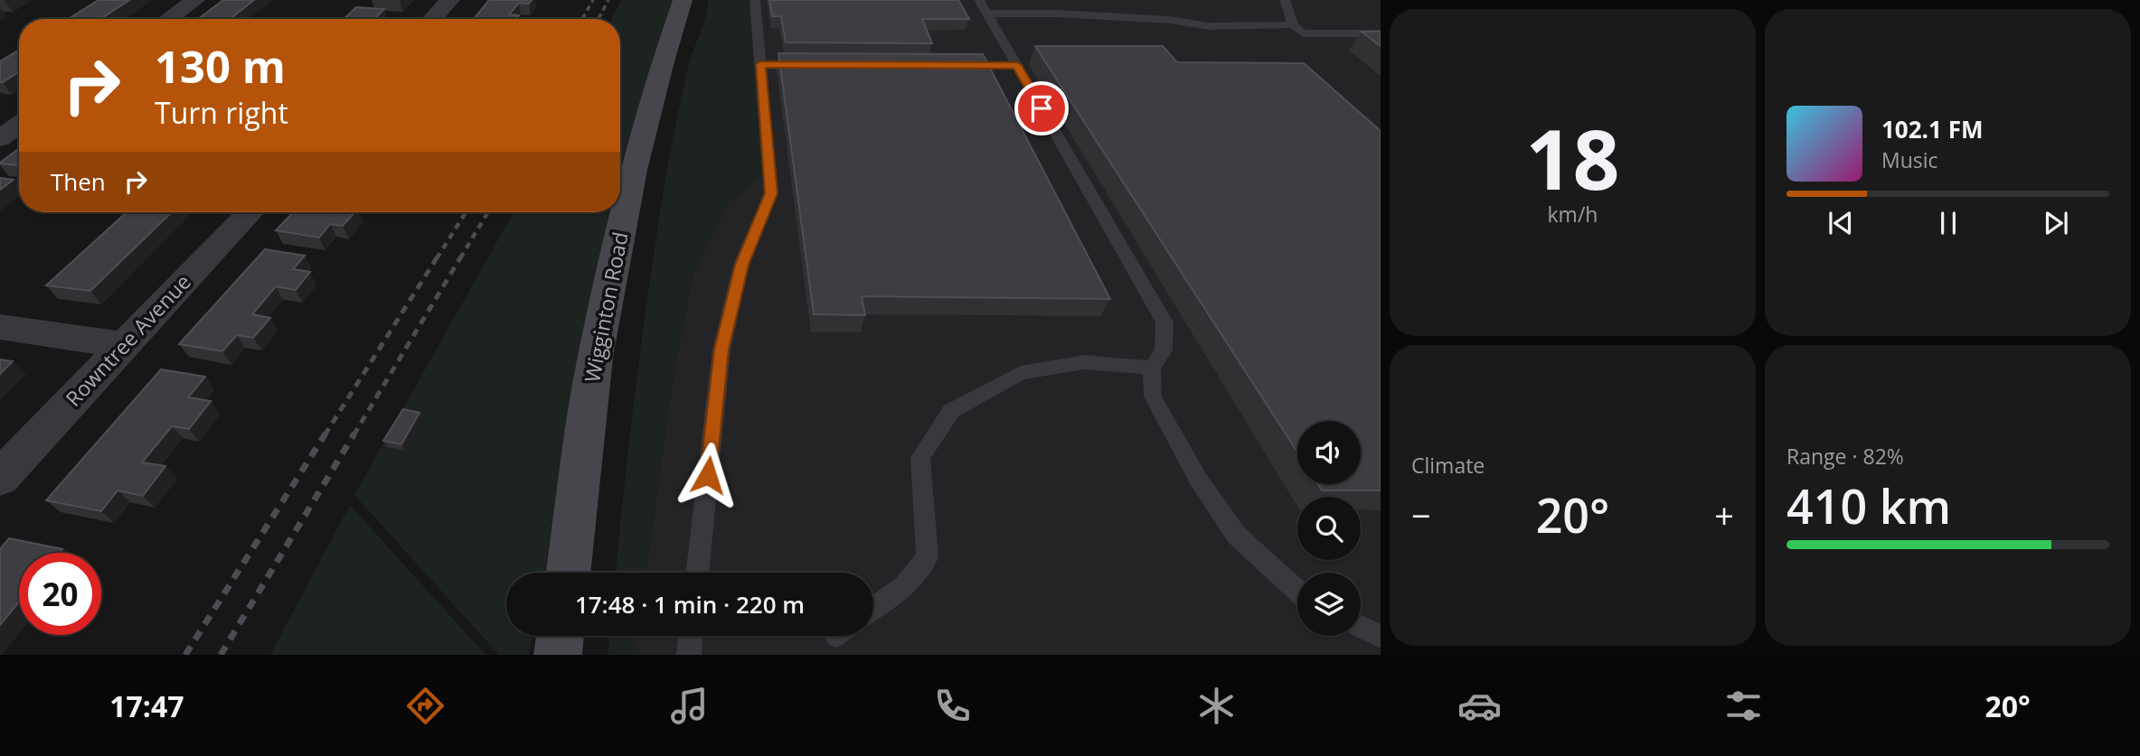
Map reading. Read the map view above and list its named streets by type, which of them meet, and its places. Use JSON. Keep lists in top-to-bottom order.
{
  "streets": {
    "main road": ["Wigginton Road"],
    "street": ["Rowntree Avenue"]
  },
  "page": {
    "tile": [
      ["18", "km/h"],
      "Climate",
      ["Range · 82%", "410 km"]
    ],
    "turn": ["130 m", "Turn right"],
    "song": ["102.1 FM", "Music"],
    "then": "Then",
    "heat": ["−", "20°", "+"],
    "limit": "20",
    "trip": "17:48 · 1 min · 220 m",
    "tabs": ["17:47", "20°"]
  }
}
